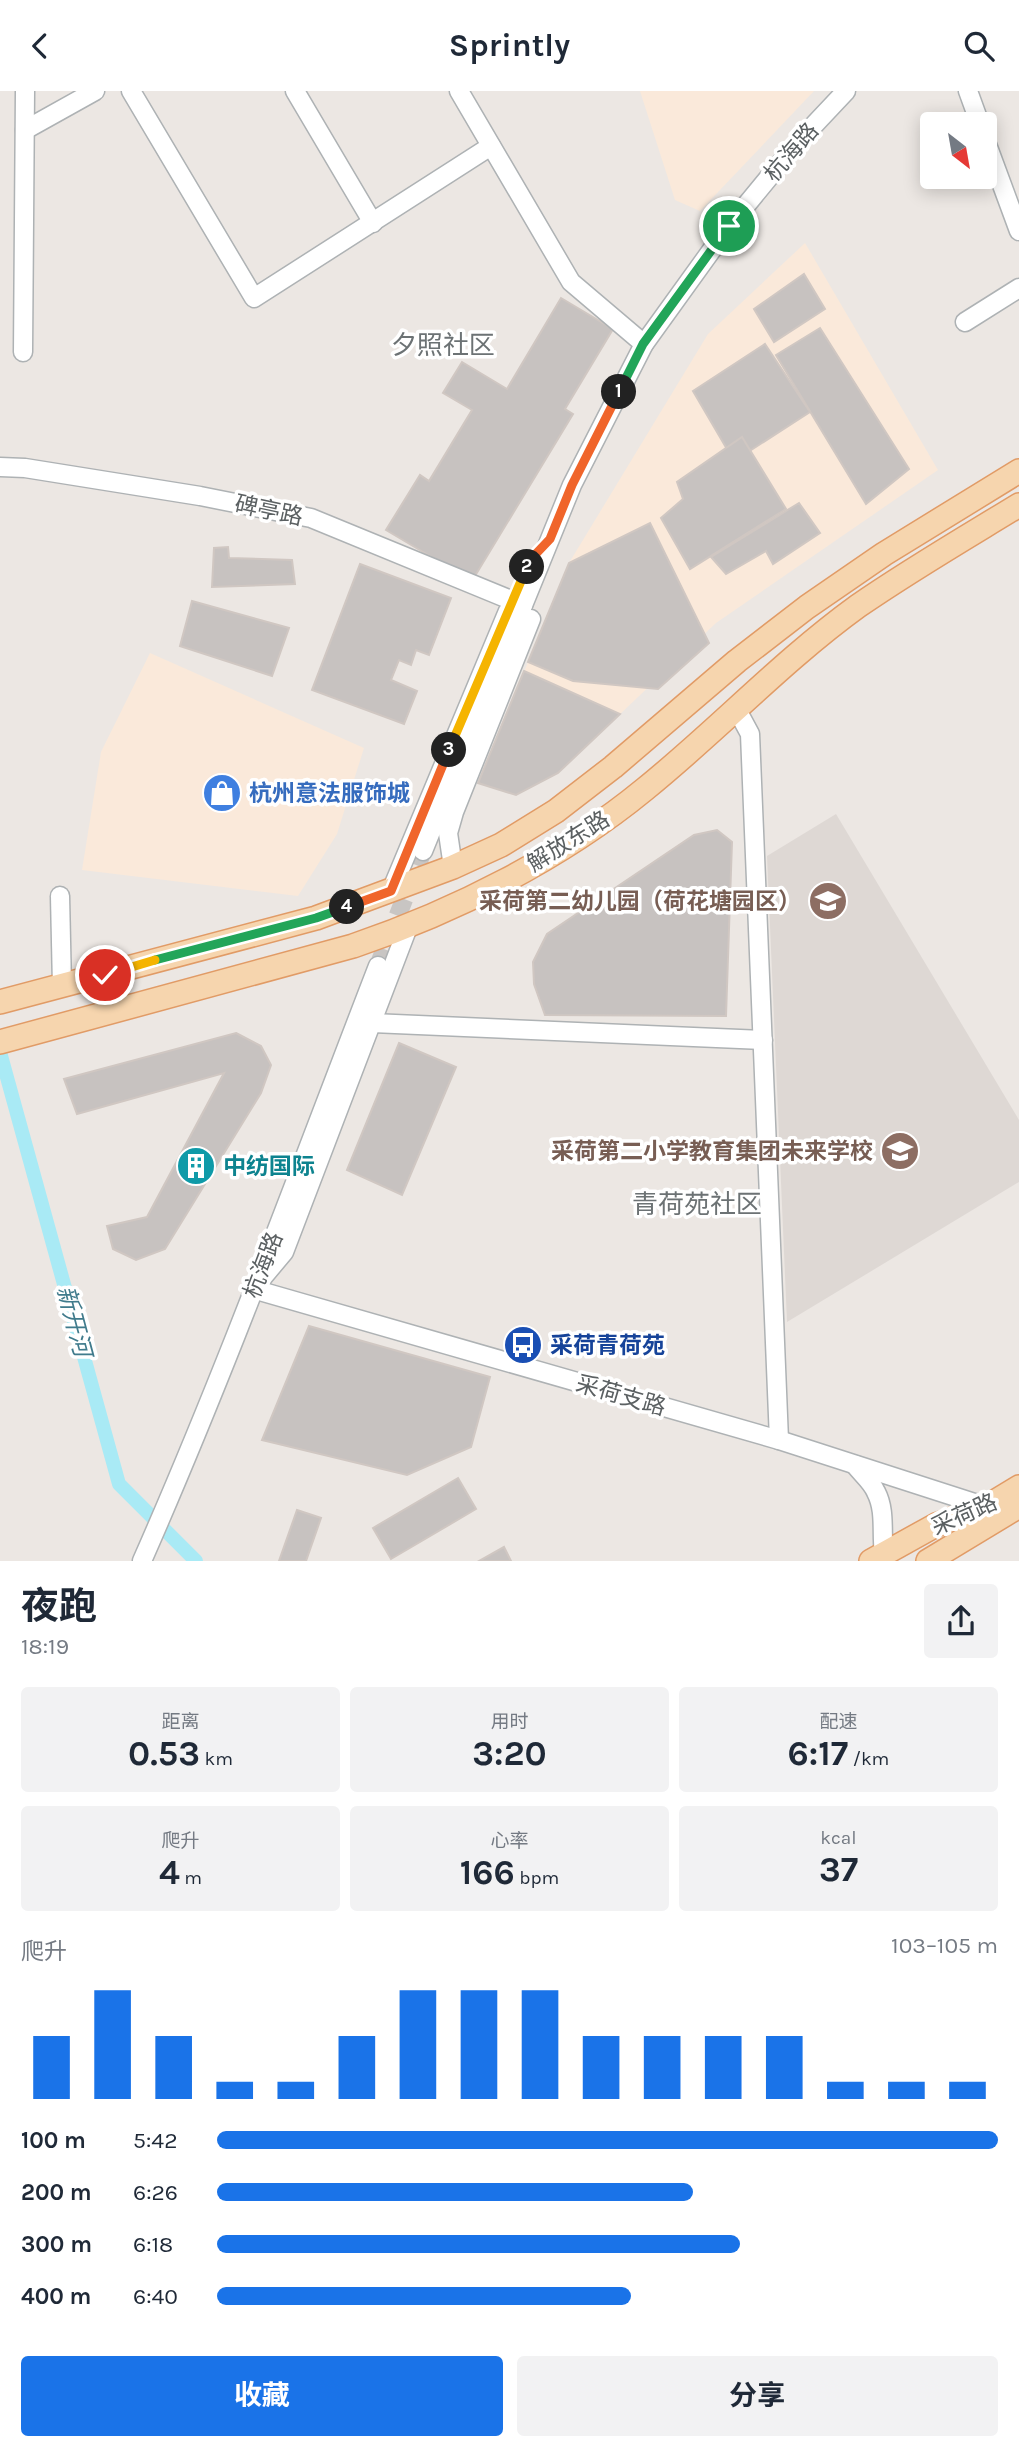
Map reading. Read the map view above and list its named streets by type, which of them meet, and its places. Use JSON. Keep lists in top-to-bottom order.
{
  "streets": {
    "main road": ["解放东路", "采荷路"],
    "street": ["杭海路", "碑亭路", "采荷支路"]
  },
  "crossings": [
    ["杭海路", "碑亭路"],
    ["杭海路", "采荷支路"],
    ["采荷支路", "采荷路"]
  ],
  "districts": ["夕照社区", "青荷苑社区"],
  "water": ["新开河"],
  "places": {
    "shop": ["杭州意法服饰城"],
    "school or university": ["采荷第二幼儿园（荷花塘园区）", "采荷第二小学教育集团未来学校"],
    "building": ["中纺国际"],
    "bus stop": ["采荷青荷苑"]
  },
  "north": "bottom right",
  "page": {
    "header": "Sprintly",
    "pins": [
      "1",
      "2",
      "3",
      "4"
    ],
    "heading": ["夜跑", "18:19"],
    "stats": [
      ["距离", "0.53 km"],
      ["用时", "3:20"],
      ["配速", "6:17 /km"],
      ["爬升", "4 m"],
      ["心率", "166 bpm"],
      ["kcal", "37"]
    ],
    "chart": ["爬升", "103–105 m"],
    "list": [
      {
        "name": "100 m",
        "note": "5:42"
      },
      {
        "name": "200 m",
        "note": "6:26"
      },
      {
        "name": "300 m",
        "note": "6:18"
      },
      {
        "name": "400 m",
        "note": "6:40"
      }
    ],
    "buttons": ["收藏", "分享"]
  }
}
